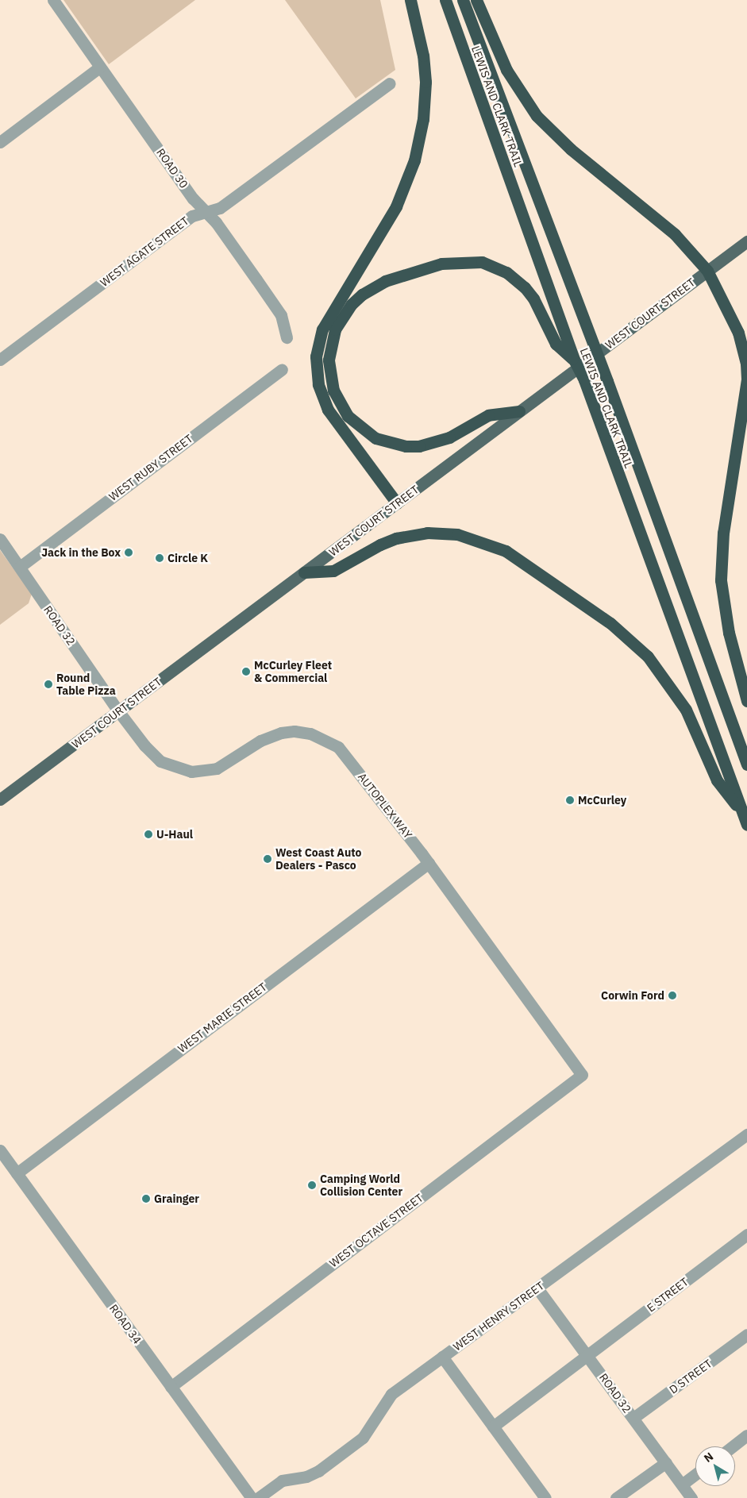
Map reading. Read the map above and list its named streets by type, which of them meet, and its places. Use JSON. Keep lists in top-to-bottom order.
{
  "streets": {
    "highway": ["LEWIS AND CLARK TRAIL"],
    "main road": ["WEST COURT STREET"],
    "street": [
      "ROAD 30",
      "WEST AGATE STREET",
      "WEST RUBY STREET",
      "ROAD 32",
      "AUTOPLEX WAY",
      "WEST MARIE STREET",
      "WEST OCTAVE STREET",
      "E STREET",
      "WEST HENRY STREET",
      "ROAD 34",
      "D STREET"
    ]
  },
  "crossings": [
    ["ROAD 30", "WEST AGATE STREET"],
    ["WEST COURT STREET", "ROAD 32"],
    ["WEST COURT STREET", "AUTOPLEX WAY"],
    ["WEST RUBY STREET", "ROAD 32"],
    ["ROAD 32", "AUTOPLEX WAY"],
    ["ROAD 32", "E STREET"],
    ["ROAD 32", "WEST HENRY STREET"],
    ["ROAD 32", "D STREET"],
    ["AUTOPLEX WAY", "WEST MARIE STREET"],
    ["AUTOPLEX WAY", "WEST OCTAVE STREET"],
    ["WEST MARIE STREET", "ROAD 34"],
    ["WEST OCTAVE STREET", "ROAD 34"]
  ],
  "places": [
    "Jack in the Box",
    "Circle K",
    "McCurley Fleet & Commercial",
    "Round Table Pizza",
    "McCurley",
    "U-Haul",
    "West Coast Auto Dealers - Pasco",
    "Corwin Ford",
    "Camping World Collision Center",
    "Grainger"
  ],
  "north": "top left"
}
